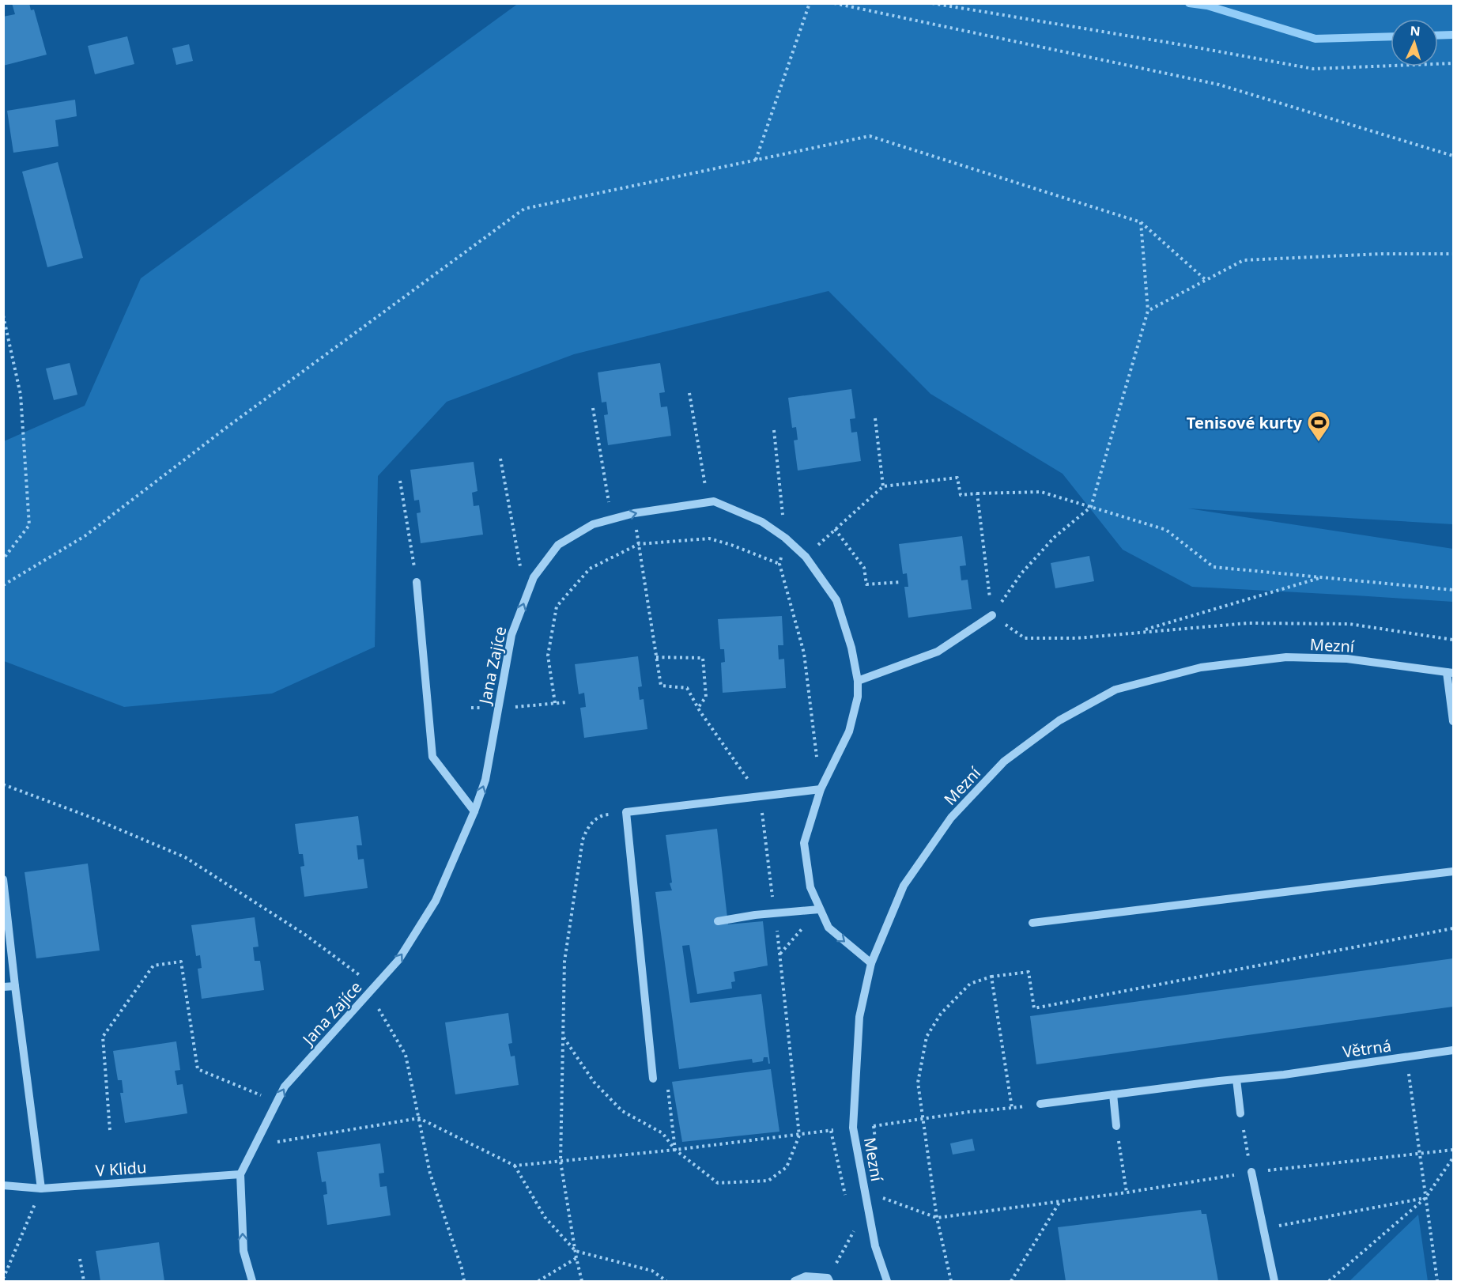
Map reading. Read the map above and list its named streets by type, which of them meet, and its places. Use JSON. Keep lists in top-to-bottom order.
{
  "streets": {
    "street": [
      "Mezní",
      "Jana Zajíce",
      "Větrná",
      "V Klidu"
    ]
  },
  "crossings": [
    ["Mezní", "Jana Zajíce"],
    ["Jana Zajíce", "V Klidu"]
  ],
  "one_way": ["Jana Zajíce"],
  "places": {
    "sports": ["Tenisové kurty"]
  },
  "north": "top"
}
